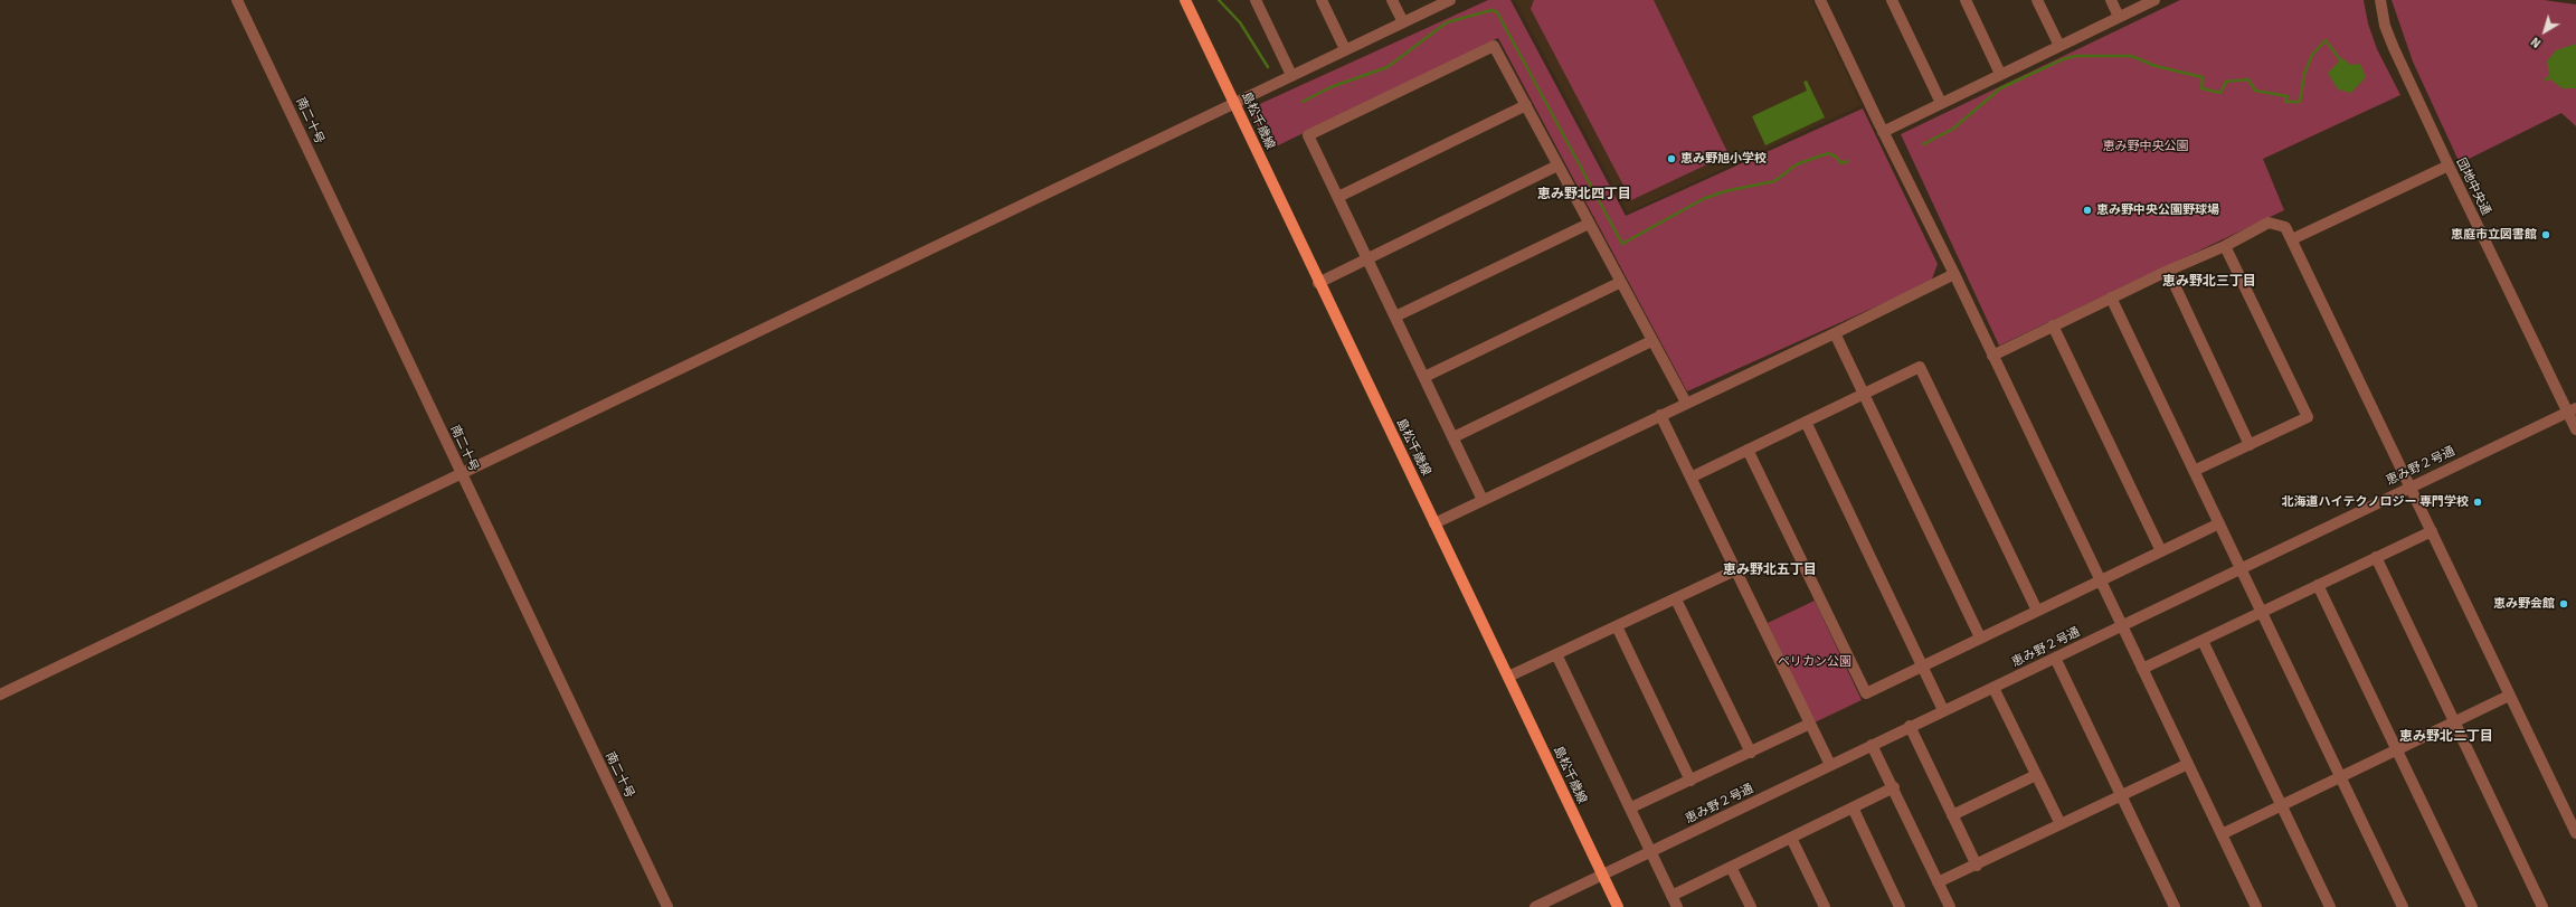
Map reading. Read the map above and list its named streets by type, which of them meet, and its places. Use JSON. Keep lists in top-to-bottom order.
{
  "streets": {
    "main road": ["島松千歳線"],
    "street": ["南二十号", "団地中央通", "恵み野２号通"]
  },
  "crossings": [
    ["島松千歳線", "恵み野２号通"],
    ["団地中央通", "恵み野２号通"]
  ],
  "districts": [
    "恵み野北四丁目",
    "恵み野北三丁目",
    "恵み野北五丁目",
    "恵み野北二丁目"
  ],
  "parks": ["恵み野中央公園", "ペリカン公園"],
  "places": [
    "恵み野旭小学校",
    "恵み野中央公園野球場",
    "恵庭市立図書館",
    "北海道ハイテクノロジー 専門学校",
    "恵み野会館"
  ],
  "north": "bottom left"
}
